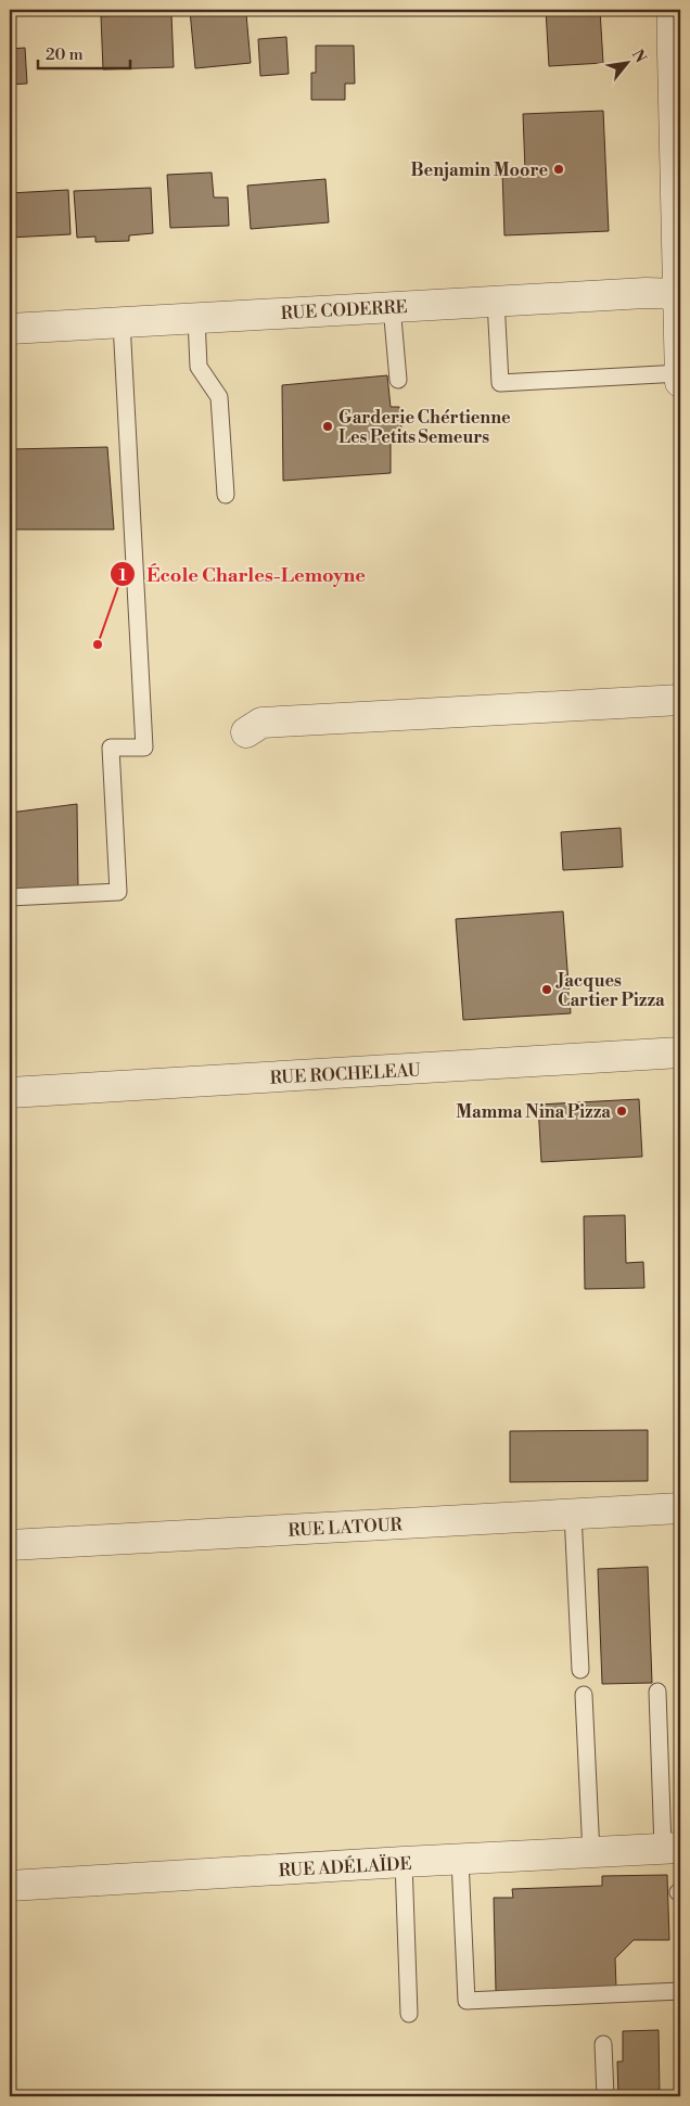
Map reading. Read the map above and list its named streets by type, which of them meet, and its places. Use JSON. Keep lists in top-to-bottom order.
{
  "streets": {
    "street": [
      "RUE CODERRE",
      "RUE ROCHELEAU",
      "RUE LATOUR",
      "RUE ADÉLAÏDE"
    ]
  },
  "places": [
    "Benjamin Moore",
    "Garderie Chértienne Les Petits Semeurs",
    "École Charles-Lemoyne",
    "Jacques Cartier Pizza",
    "Mamma Nina Pizza"
  ],
  "scale_bar": "20 m",
  "north": "top right"
}
